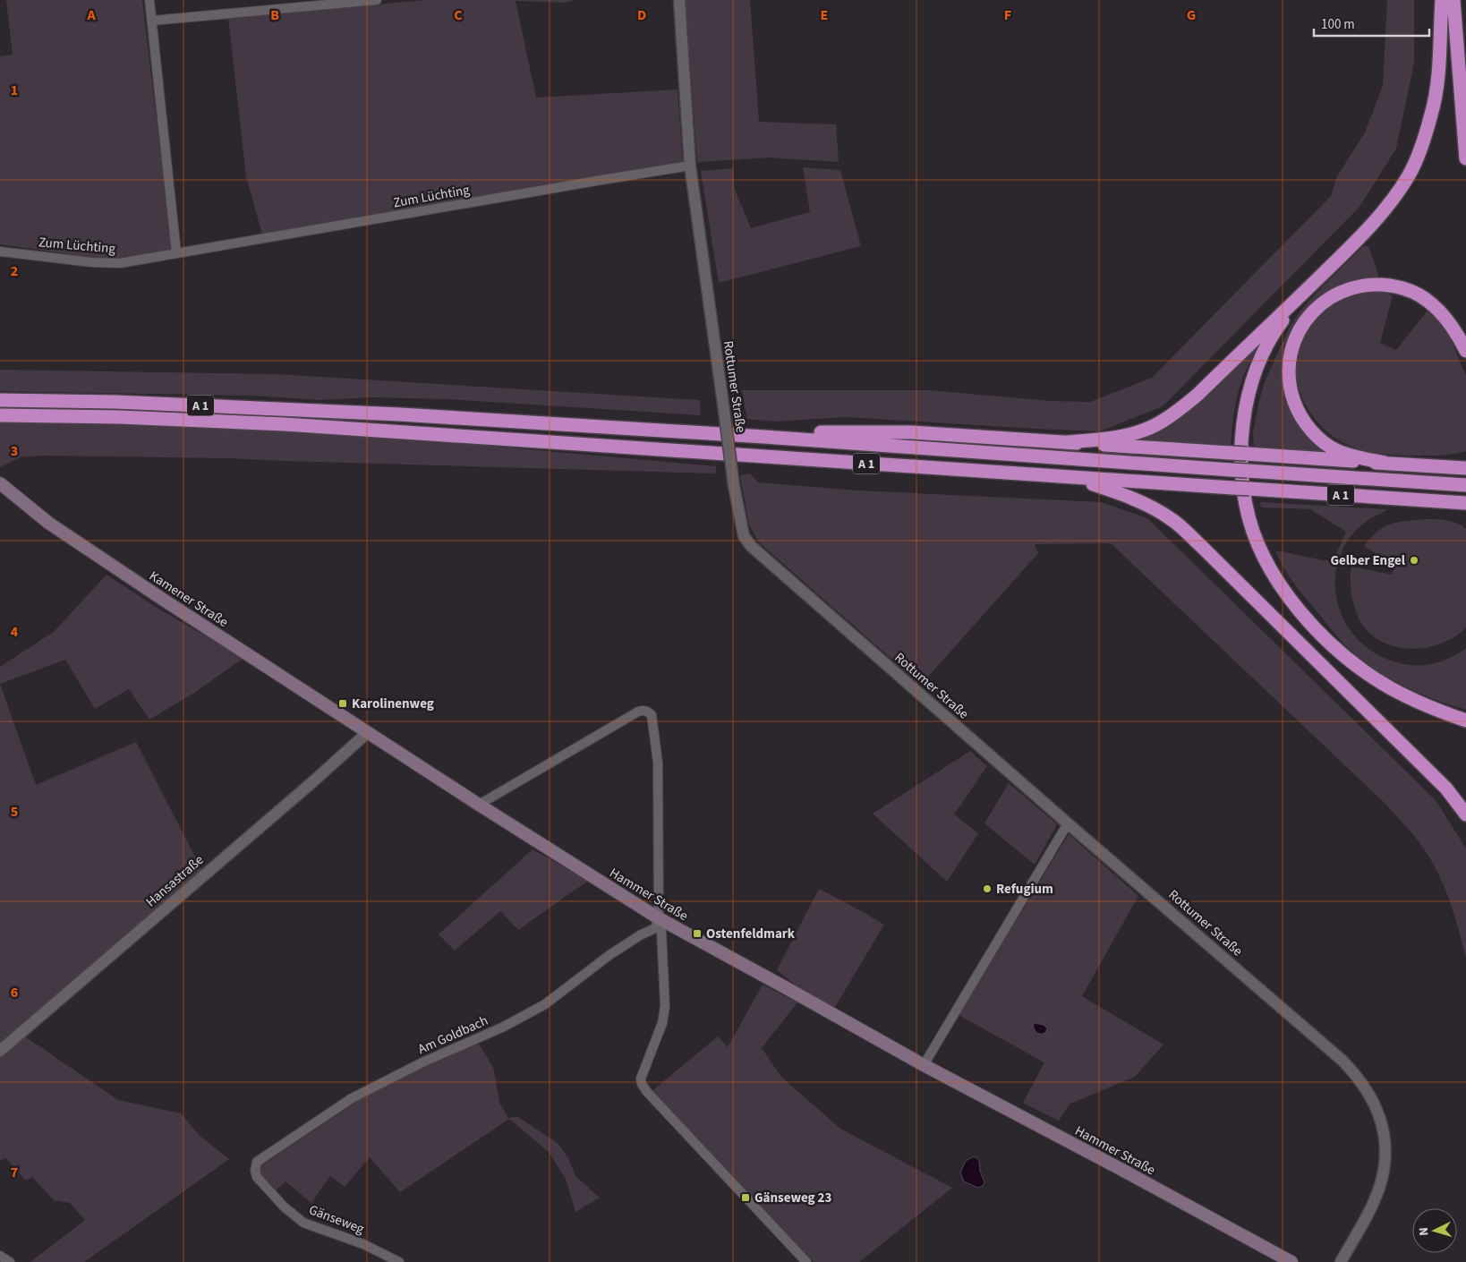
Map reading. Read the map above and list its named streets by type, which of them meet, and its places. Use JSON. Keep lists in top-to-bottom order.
{
  "streets": {
    "highway": ["A 1"],
    "main road": ["Kamener Straße", "Hammer Straße"],
    "street": [
      "Zum Lüchting",
      "Rottumer Straße",
      "Hansastraße",
      "Am Goldbach",
      "Gänseweg"
    ]
  },
  "crossings": [
    ["Zum Lüchting", "Rottumer Straße"],
    ["Kamener Straße", "Hansastraße"],
    ["Kamener Straße", "Hammer Straße"],
    ["Hansastraße", "Hammer Straße"],
    ["Hammer Straße", "Am Goldbach"],
    ["Am Goldbach", "Gänseweg"]
  ],
  "places": {
    "other": ["Gelber Engel", "Refugium"],
    "transit": ["Karolinenweg", "Ostenfeldmark", "Gänseweg 23"]
  },
  "scale_bar": "100 m",
  "north": "left",
  "grid": {
    "columns": [
      "A",
      "B",
      "C",
      "D",
      "E",
      "F",
      "G"
    ],
    "rows": [
      "1",
      "2",
      "3",
      "4",
      "5",
      "6",
      "7"
    ]
  }
}
